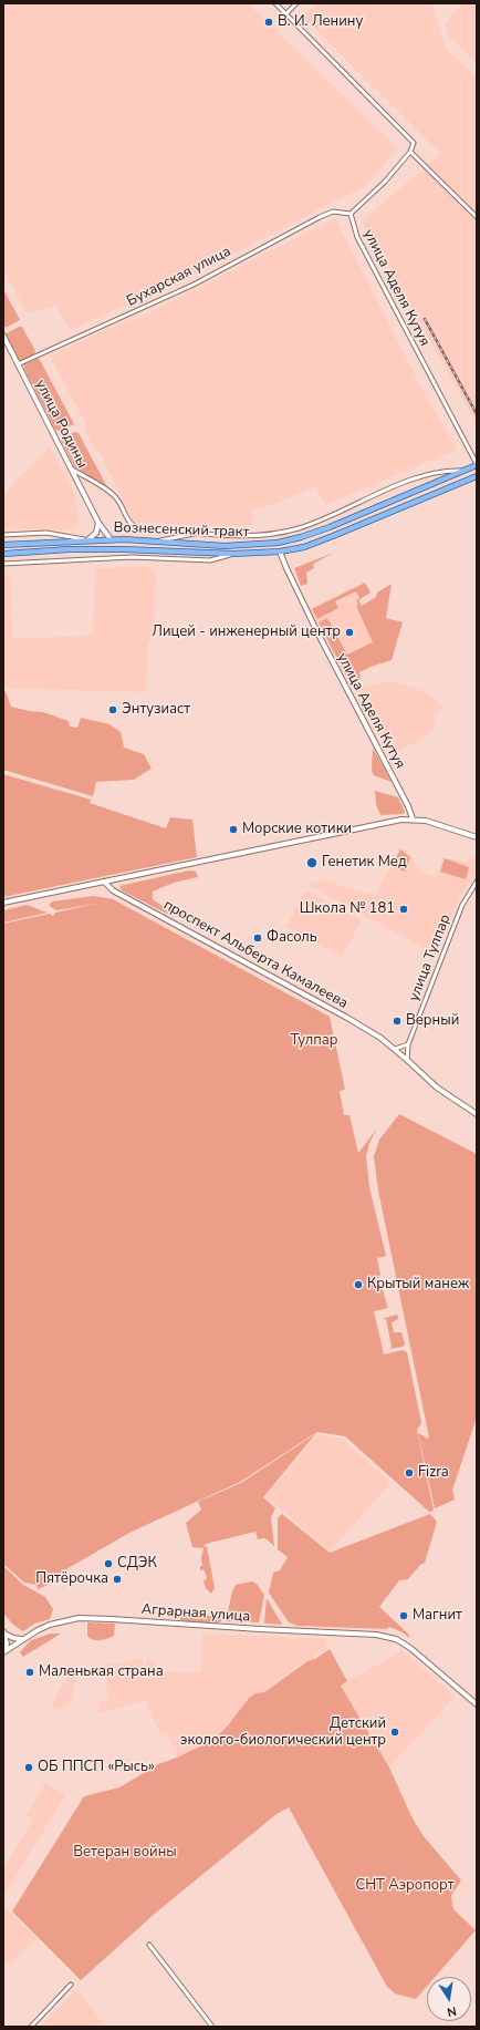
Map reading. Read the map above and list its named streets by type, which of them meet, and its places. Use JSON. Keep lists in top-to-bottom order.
{
  "streets": {
    "main road": ["Вознесенский тракт"],
    "street": [
      "Бухарская улица",
      "улица Аделя Кутуя",
      "улица Родины",
      "проспект Альберта Камалеева",
      "улица Тулпар",
      "Аграрная улица"
    ]
  },
  "crossings": [
    ["Бухарская улица", "улица Аделя Кутуя"],
    ["Бухарская улица", "улица Родины"],
    ["улица Аделя Кутуя", "Вознесенский тракт"],
    ["улица Родины", "Вознесенский тракт"],
    ["проспект Альберта Камалеева", "улица Тулпар"]
  ],
  "parks": ["Тулпар", "Ветеран войны", "СНТ Аэропорт"],
  "places": [
    "В. И. Ленину",
    "Лицей - инженерный центр",
    "Энтузиаст",
    "Морские котики",
    "Генетик Мед",
    "Школа № 181",
    "Фасоль",
    "Верный",
    "Крытый манеж",
    "Fizra",
    "СДЭК",
    "Пятёрочка",
    "Магнит",
    "Маленькая страна",
    "Детский эколого-биологический центр",
    "ОБ ППСП «Рысь»"
  ],
  "north": "bottom"
}
